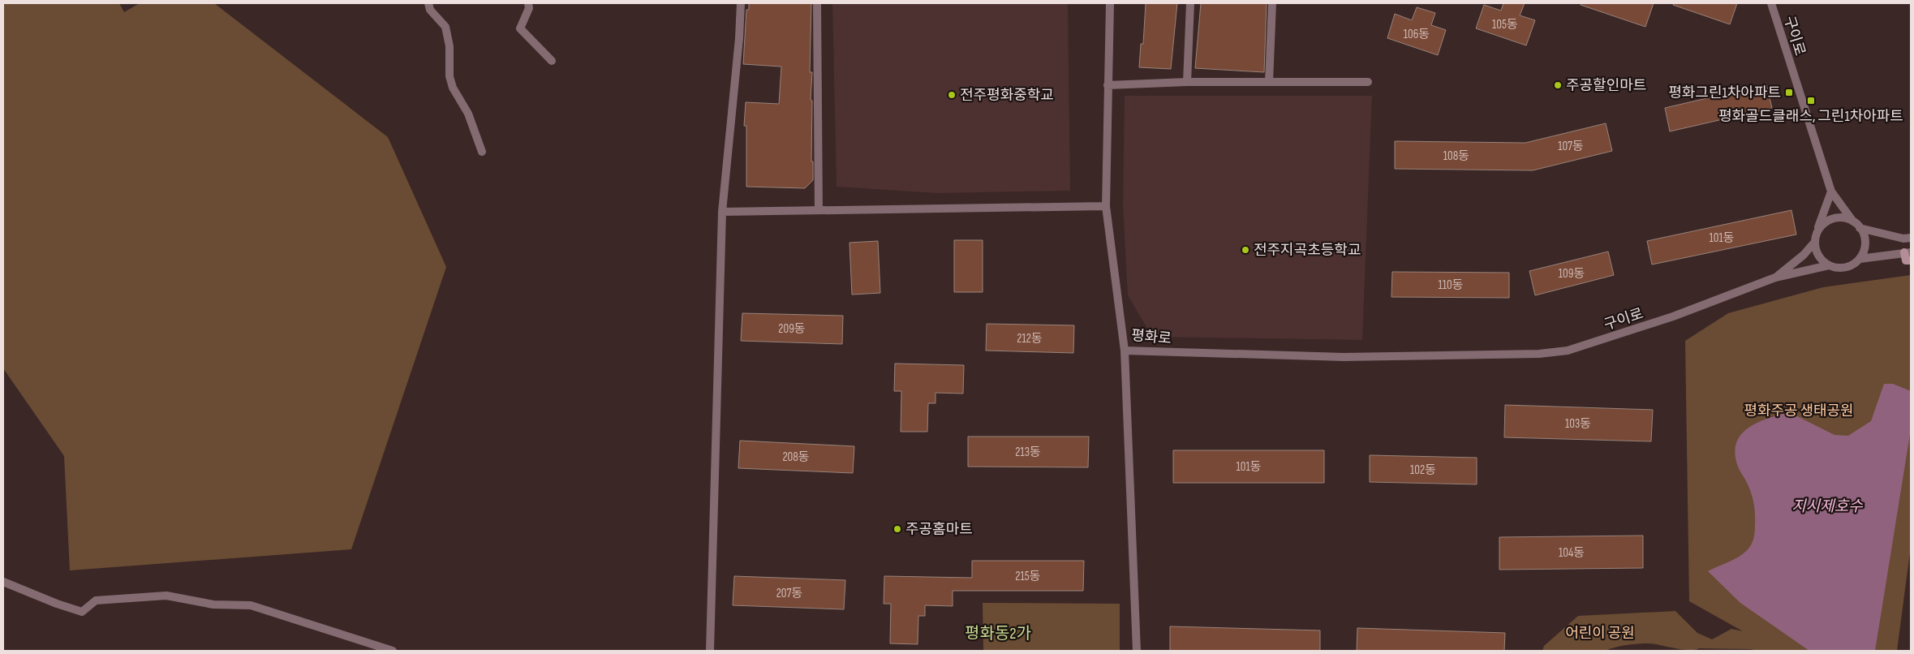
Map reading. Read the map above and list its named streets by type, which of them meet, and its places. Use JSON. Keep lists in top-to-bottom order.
{
  "streets": {
    "street": ["구이로", "평화로"]
  },
  "crossings": [
    ["구이로", "평화로"]
  ],
  "districts": ["평화동2가"],
  "water": ["지시제호수"],
  "parks": ["평화주공 생태공원", "어린이 공원"],
  "places": {
    "other": [
      "주공할인마트",
      "전주평화중학교",
      "전주지곡초등학교",
      "주공홈마트"
    ],
    "transit": ["평화그린1차아파트", "평화골드클래스, 그린1차아파트"]
  },
  "house_numbers": [
    "105동",
    "106동",
    "107동",
    "108동",
    "101동",
    "109동",
    "110동",
    "209동",
    "212동",
    "103동",
    "213동",
    "208동",
    "101동",
    "102동",
    "104동",
    "215동",
    "207동"
  ]
}
